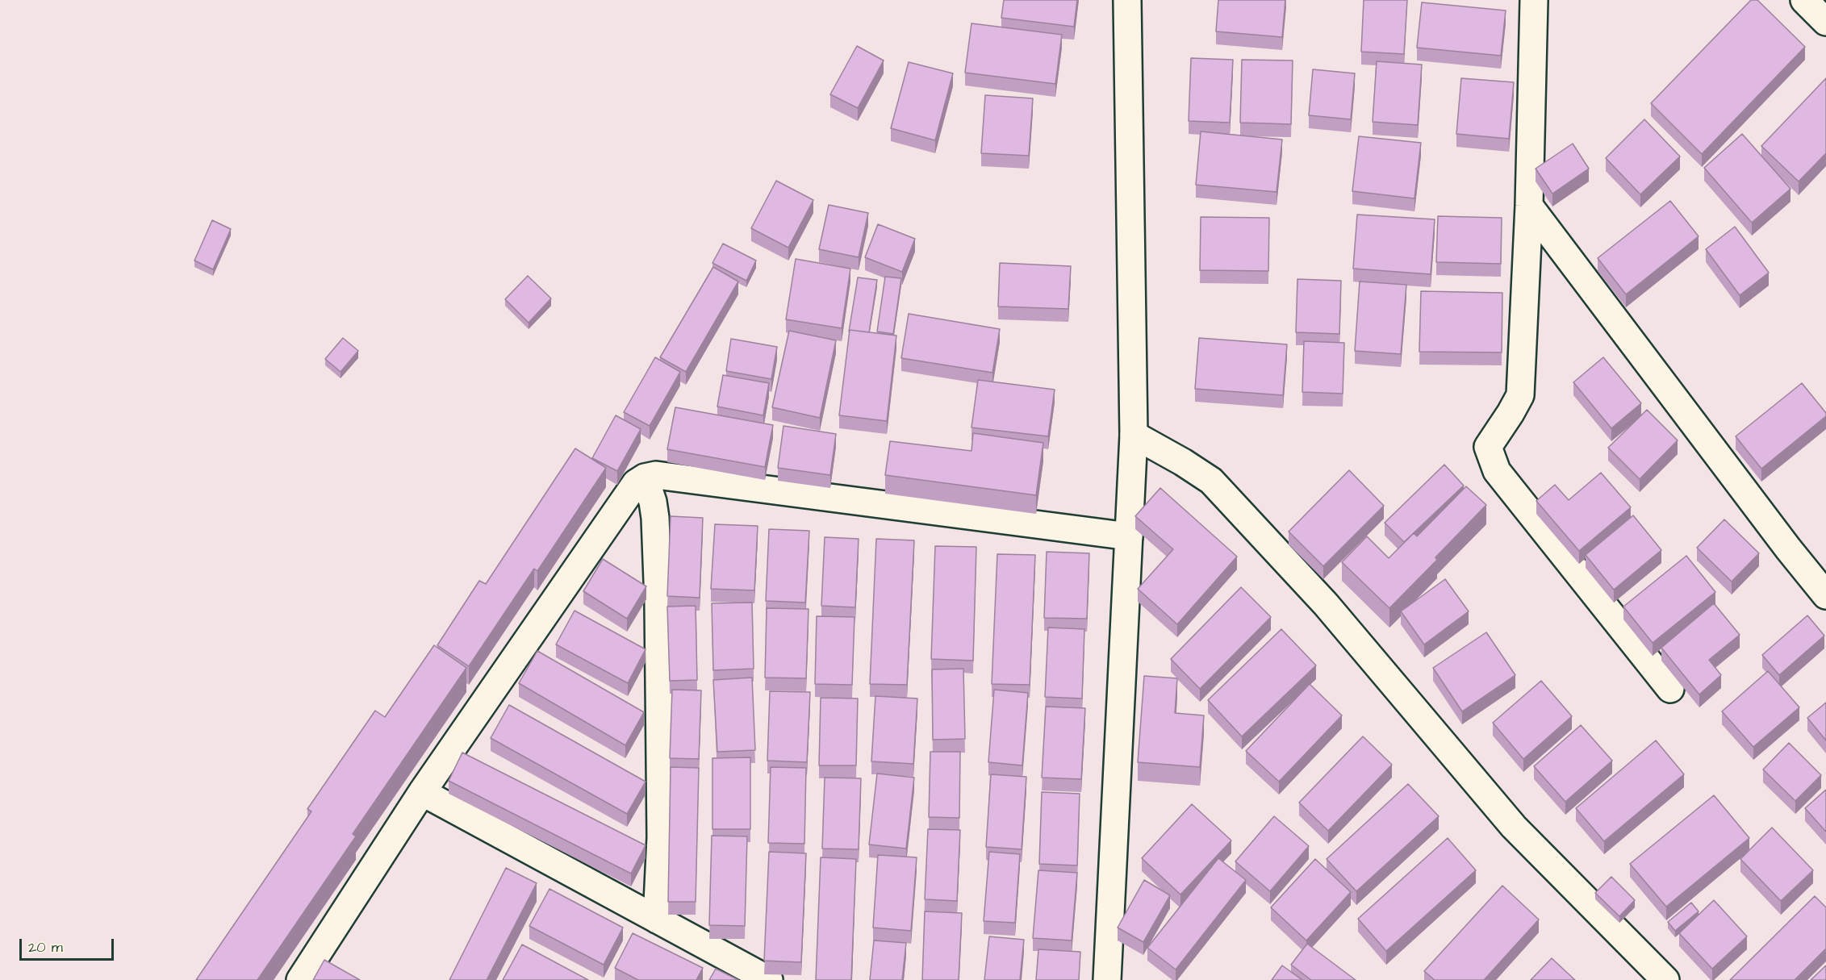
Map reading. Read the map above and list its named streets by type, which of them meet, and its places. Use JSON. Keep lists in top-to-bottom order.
{
  "scale_bar": "20 m"
}
